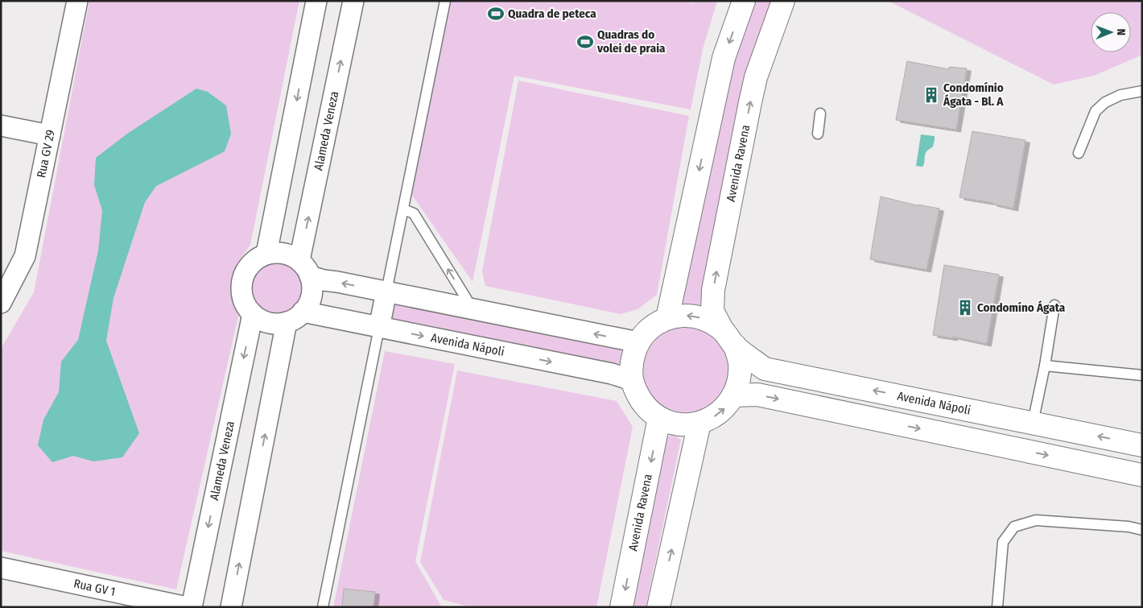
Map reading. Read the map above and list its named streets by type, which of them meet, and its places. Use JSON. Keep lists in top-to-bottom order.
{
  "streets": {
    "main road": ["Avenida Ravena", "Avenida Nápoli"],
    "street": ["Alameda Veneza", "Rua GV 29", "Rua GV 1"]
  },
  "crossings": [
    ["Alameda Veneza", "Avenida Nápoli"],
    ["Avenida Ravena", "Avenida Nápoli"]
  ],
  "places": {
    "sports": ["Quadra de peteca", "Quadras do volei de praia"],
    "building": ["Condomínio Ágata - Bl. A", "Condomíno Ágata"]
  },
  "north": "right"
}
